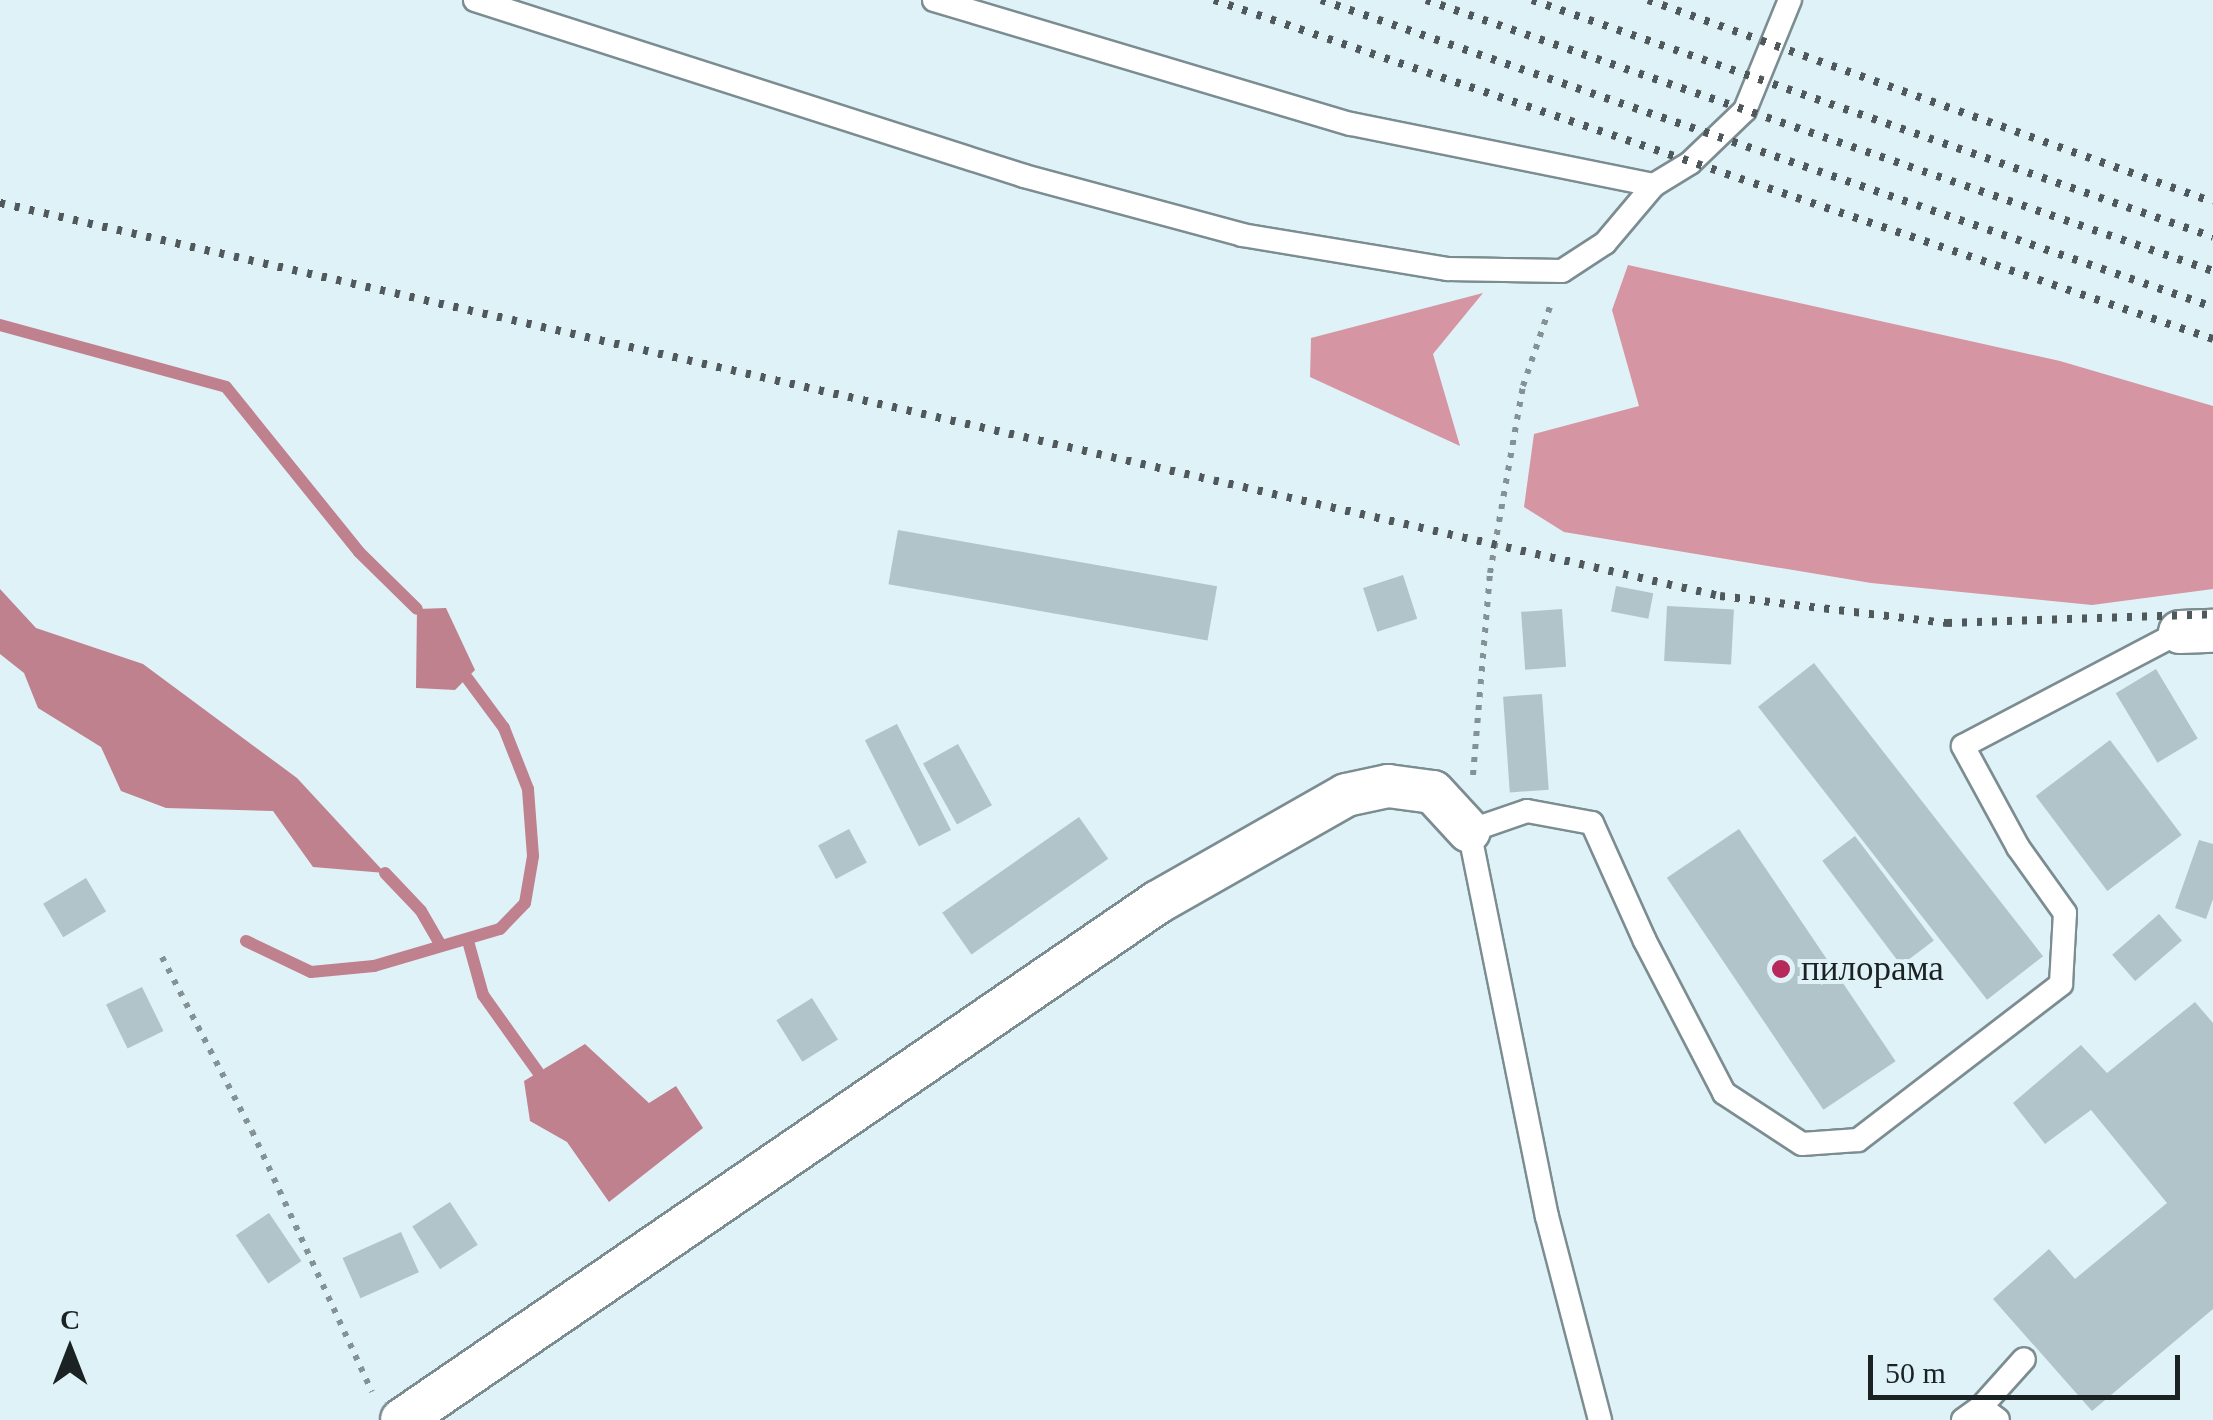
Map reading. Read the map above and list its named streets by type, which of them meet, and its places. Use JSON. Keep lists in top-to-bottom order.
{
  "places": ["пилорама"],
  "scale_bar": "50 m",
  "north": "top"
}
